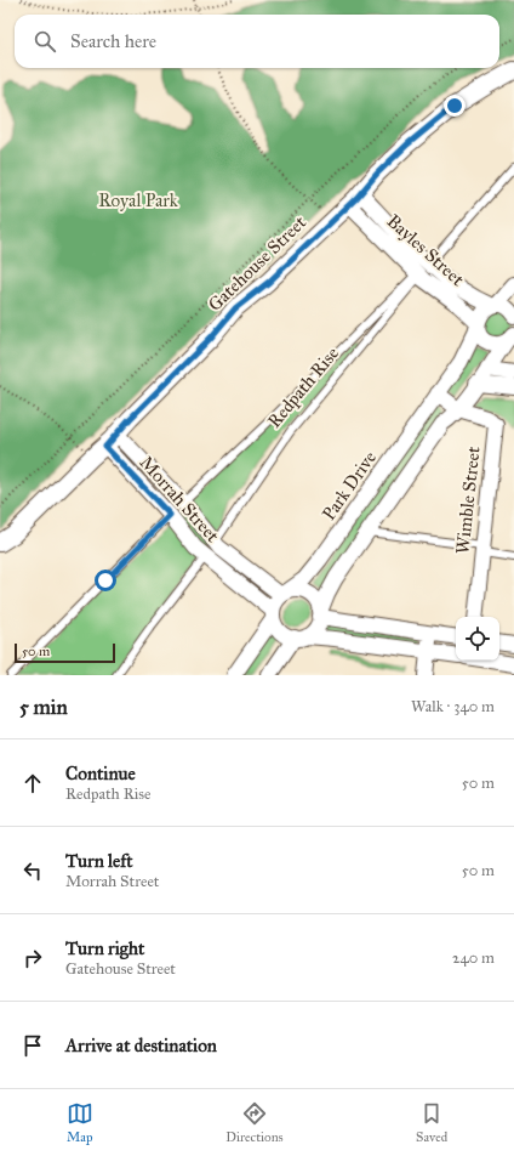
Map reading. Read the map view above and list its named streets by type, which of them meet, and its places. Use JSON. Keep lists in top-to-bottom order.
{
  "streets": {
    "street": [
      "Bayles Street",
      "Gatehouse Street",
      "Park Drive",
      "Morrah Street",
      "Wimble Street"
    ],
    "lane": ["Redpath Rise"]
  },
  "crossings": [
    ["Bayles Street", "Gatehouse Street"],
    ["Bayles Street", "Redpath Rise"],
    ["Bayles Street", "Park Drive"],
    ["Gatehouse Street", "Morrah Street"],
    ["Redpath Rise", "Morrah Street"],
    ["Park Drive", "Morrah Street"]
  ],
  "parks": ["Royal Park"],
  "scale_bar": "50 m",
  "page": {
    "search": "Search here",
    "scale": "50 m",
    "heading": ["5 min", "Walk · 340 m"],
    "list": [
      ["Continue", "Redpath Rise", "50 m"],
      ["Turn left", "Morrah Street", "50 m"],
      ["Turn right", "Gatehouse Street", "240 m"],
      "Arrive at destination"
    ],
    "nav": ["Map", "Directions", "Saved"]
  }
}
